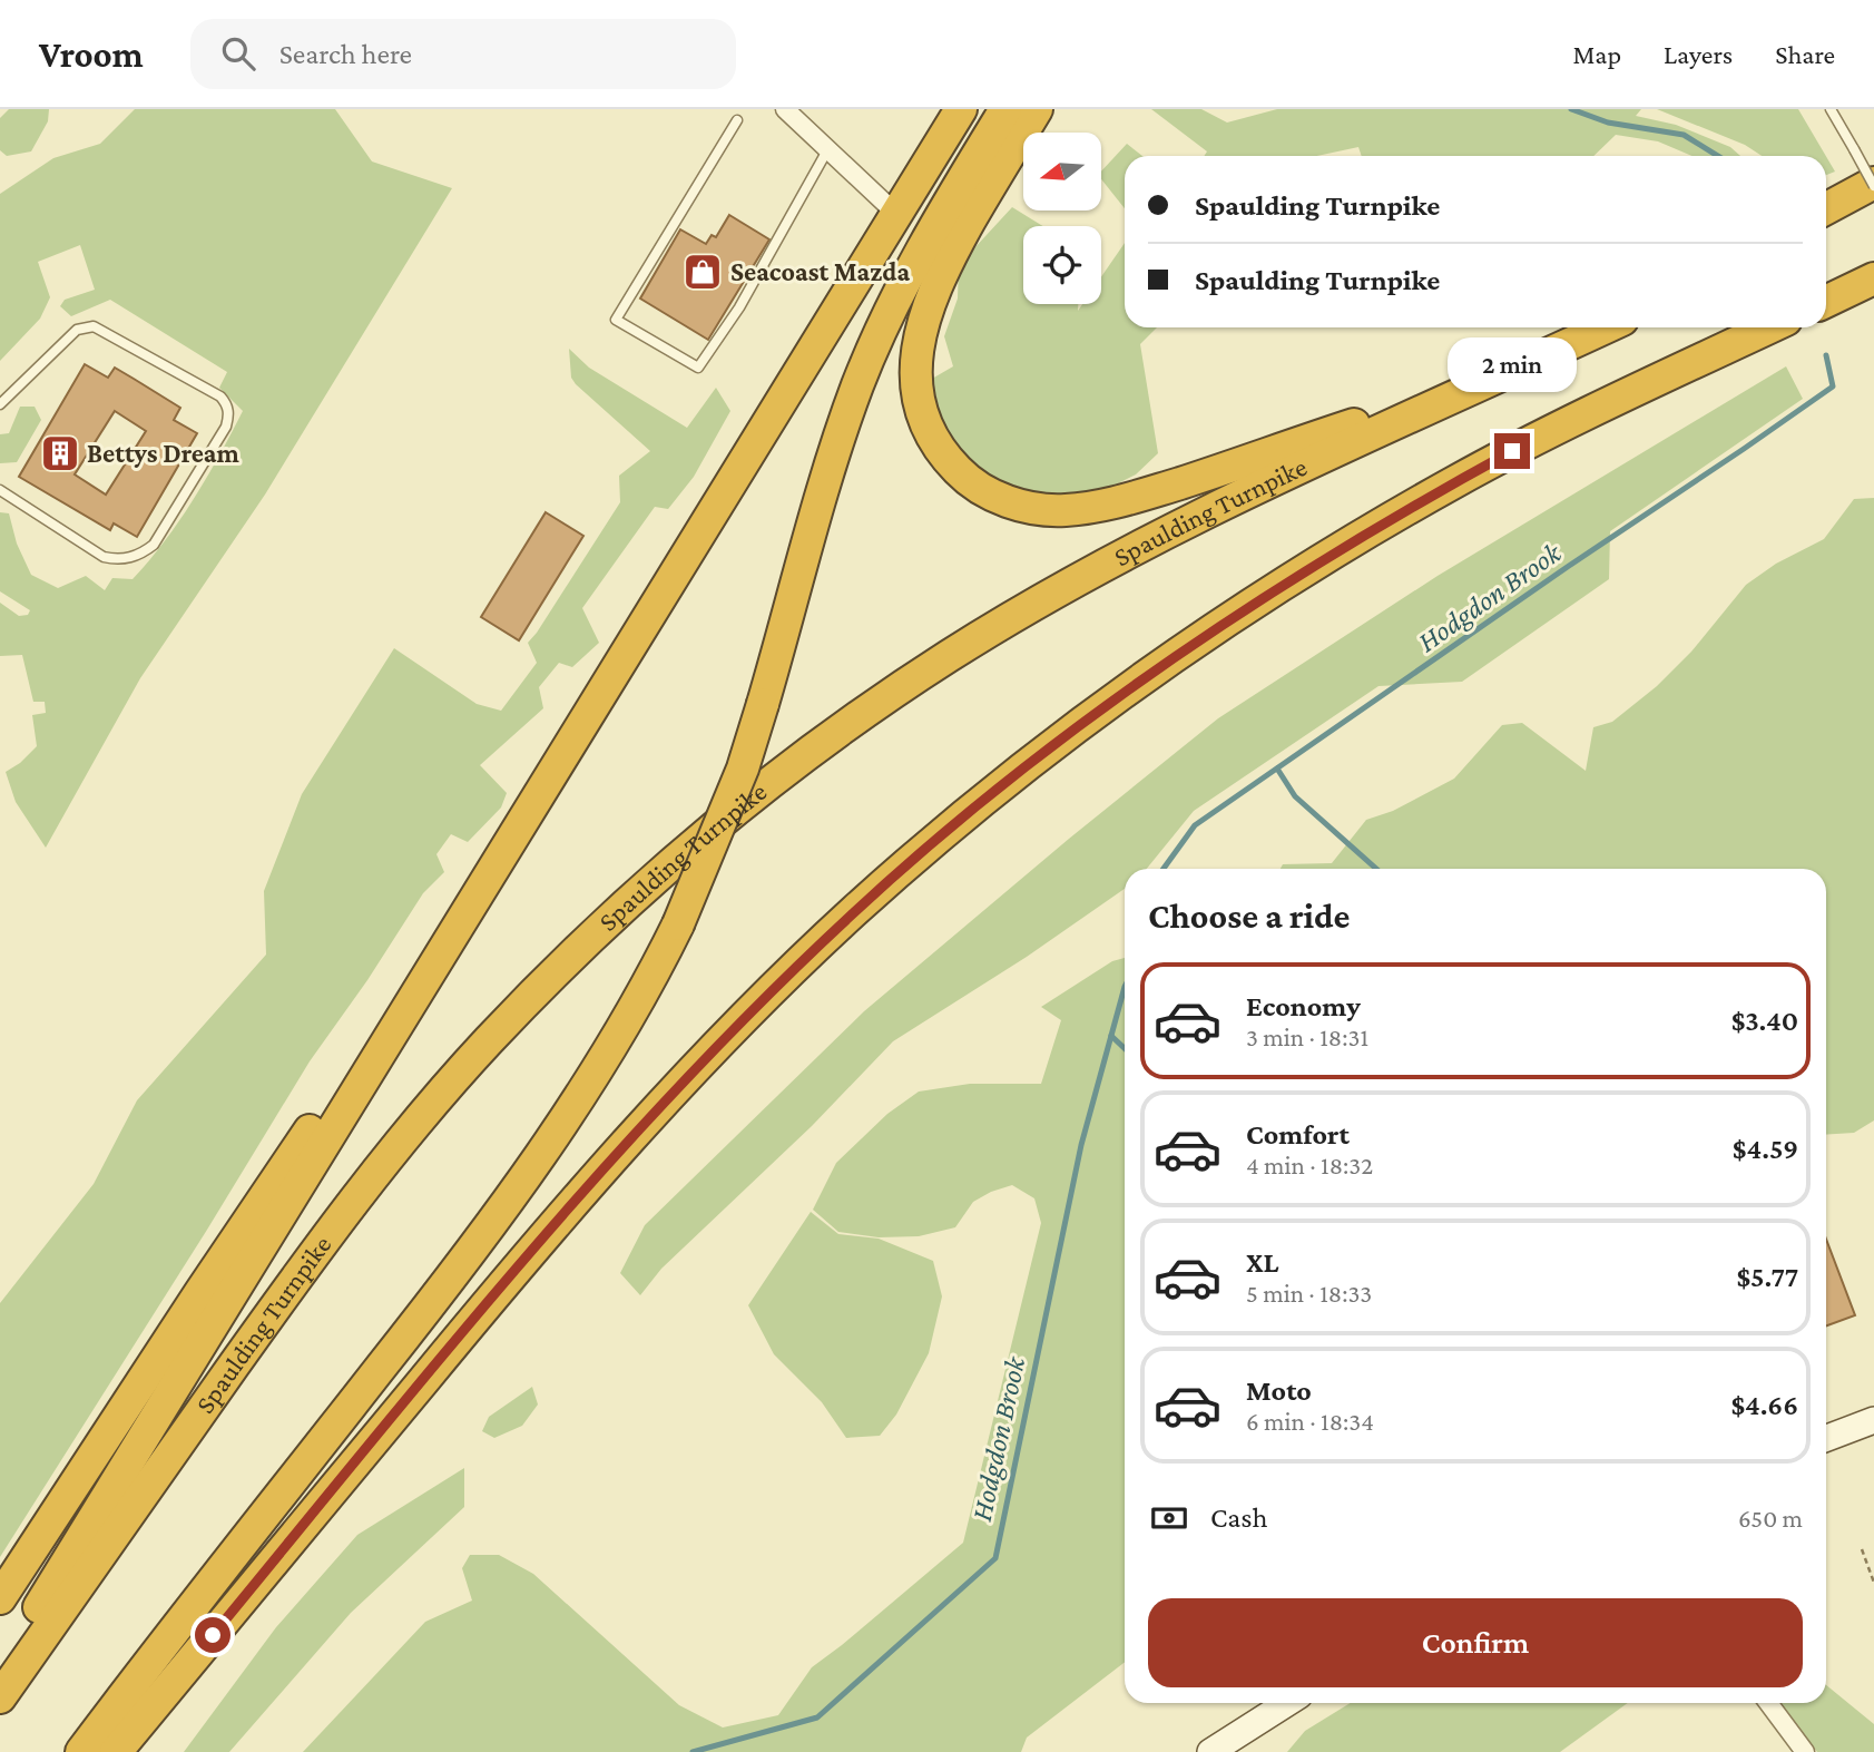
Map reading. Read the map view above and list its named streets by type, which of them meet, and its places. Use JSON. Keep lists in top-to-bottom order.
{
  "streets": {
    "highway": ["Spaulding Turnpike"]
  },
  "water": ["Hodgdon Brook"],
  "places": {
    "shop": ["Seacoast Mazda"],
    "building": ["Bettys Dream"]
  },
  "north": "left",
  "page": {
    "header": "Vroom",
    "search": "Search here",
    "nav": ["Map", "Layers", "Share"],
    "banner": ["Spaulding Turnpike", "Spaulding Turnpike"],
    "bubble": "2 min",
    "heading": "Choose a ride",
    "list": [
      {
        "name": "Economy",
        "note": "3 min · 18:31",
        "value": "$3.40"
      },
      {
        "name": "Comfort",
        "note": "4 min · 18:32",
        "value": "$4.59"
      },
      {
        "name": "XL",
        "note": "5 min · 18:33",
        "value": "$5.77"
      },
      {
        "name": "Moto",
        "note": "6 min · 18:34",
        "value": "$4.66"
      }
    ],
    "pay": ["Cash", "650 m"],
    "buttons": "Confirm"
  }
}
